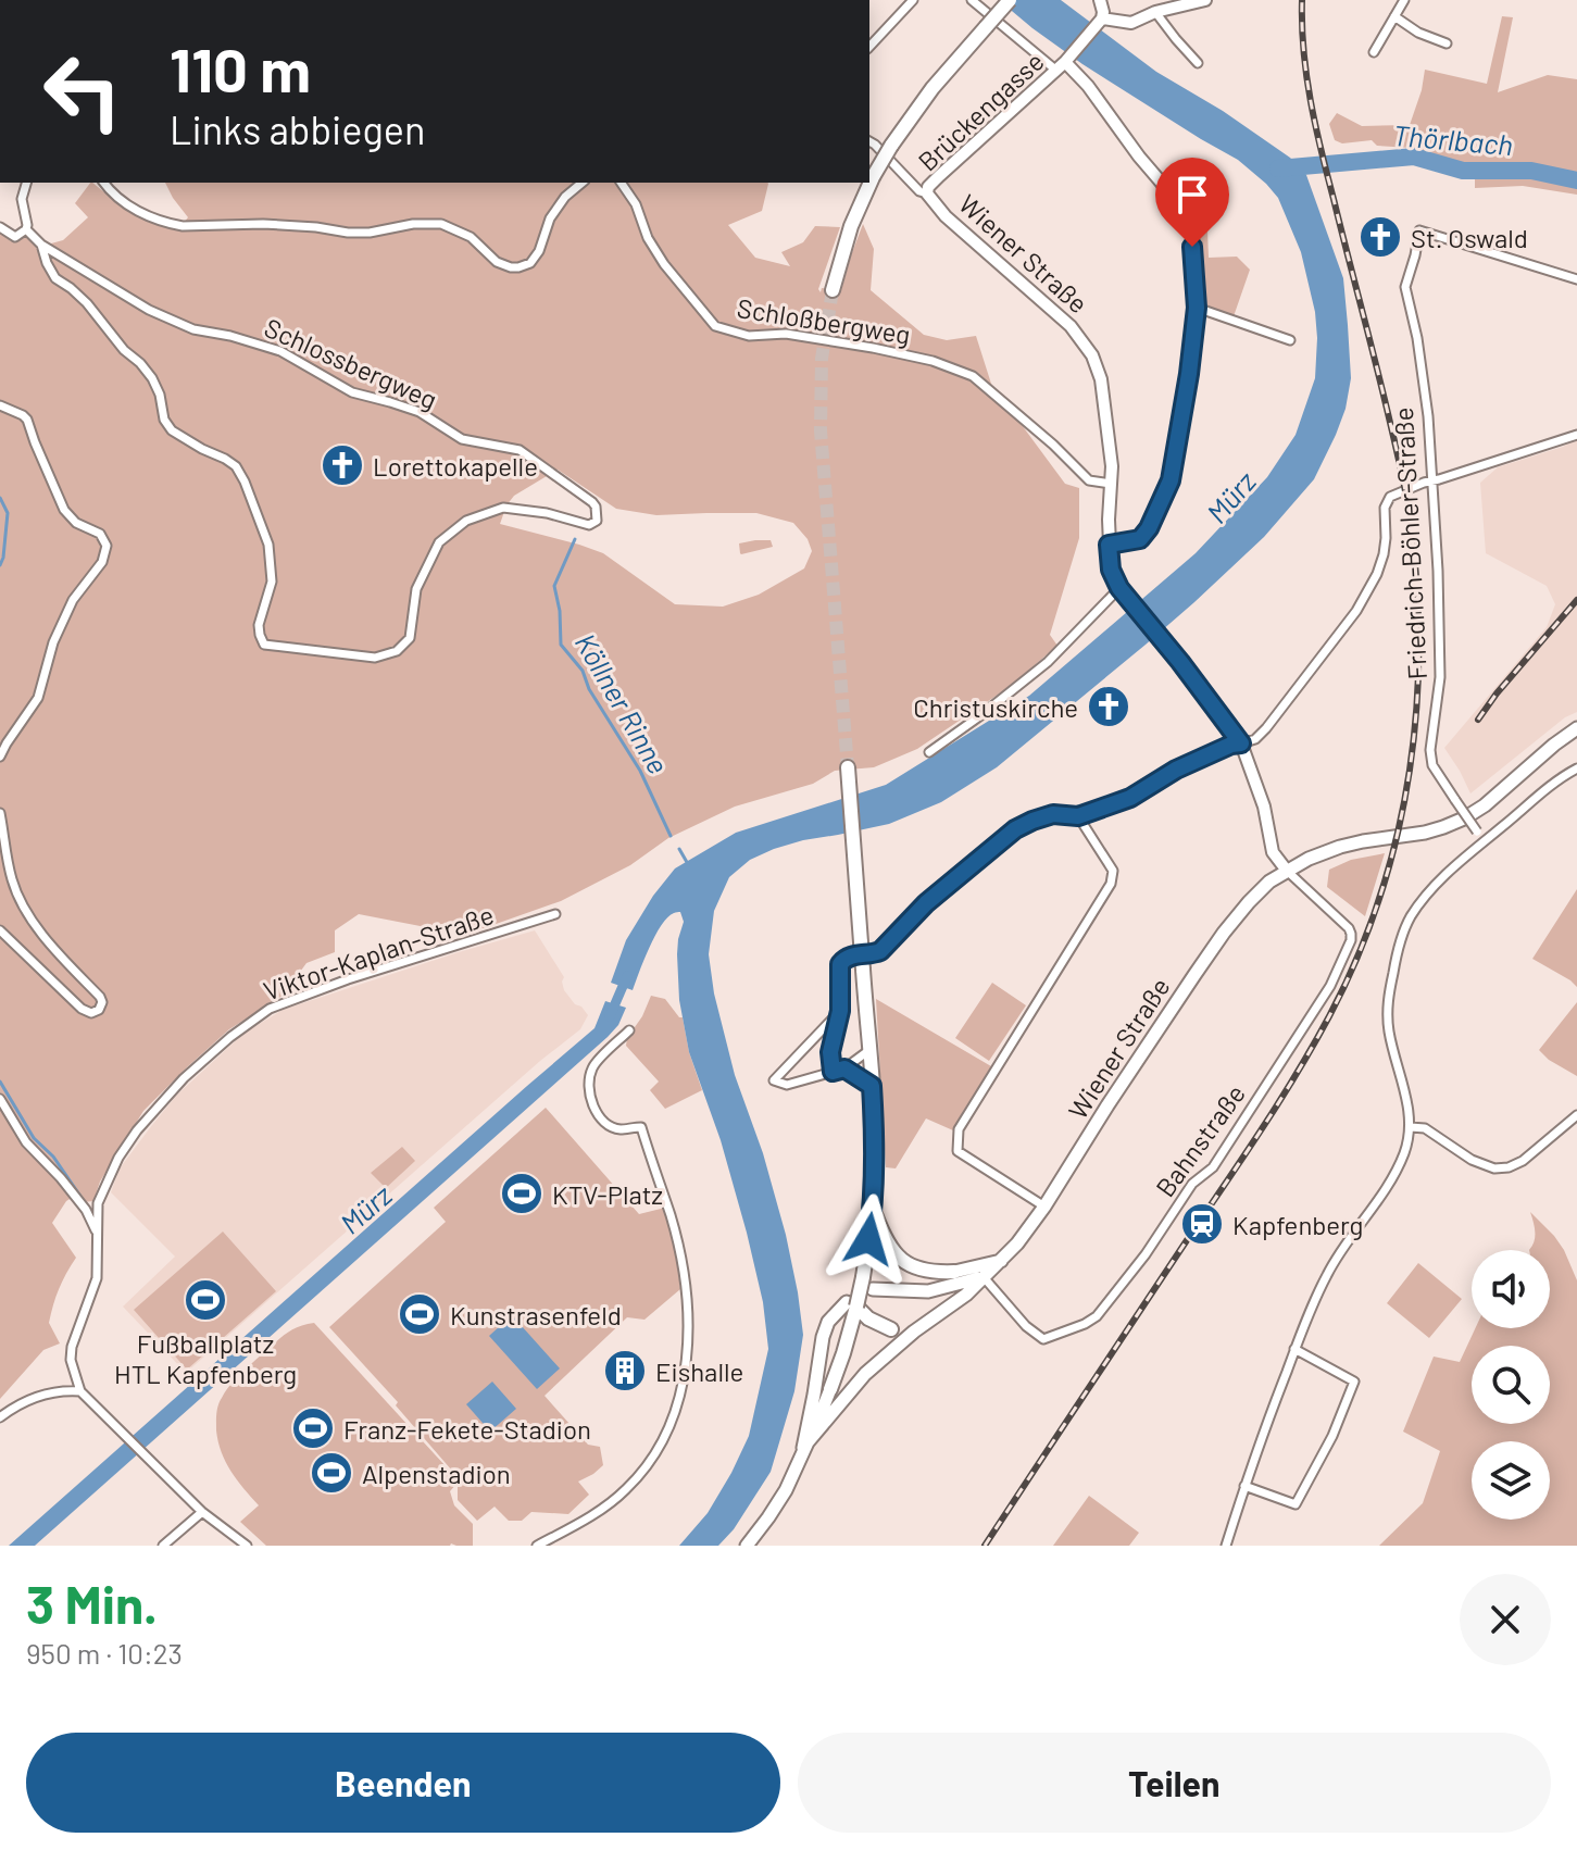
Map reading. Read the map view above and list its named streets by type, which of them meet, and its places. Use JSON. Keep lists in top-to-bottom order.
{
  "streets": {
    "main road": ["Wiener Straße"],
    "street": [
      "Brückengasse",
      "Schloßbergweg",
      "Schlossbergweg",
      "Friedrich-Böhler-Straße",
      "Viktor-Kaplan-Straße",
      "Bahnstraße"
    ]
  },
  "crossings": [
    ["Brückengasse", "Wiener Straße"],
    ["Wiener Straße", "Schloßbergweg"],
    ["Wiener Straße", "Bahnstraße"]
  ],
  "water": ["Thörlbach", "Mürz", "Köllner Rinne"],
  "places": {
    "church": ["St. Oswald", "Lorettokapelle", "Christuskirche"],
    "sports": [
      "KTV-Platz",
      "Fußballplatz HTL Kapfenberg",
      "Kunstrasenfeld",
      "Franz-Fekete-Stadion",
      "Alpenstadion"
    ],
    "station": ["Kapfenberg"],
    "building": ["Eishalle"]
  },
  "page": {
    "turn": ["110 m", "Links abbiegen"],
    "heading": ["3 Min.", "950 m · 10:23"],
    "buttons": ["Beenden", "Teilen"]
  }
}
